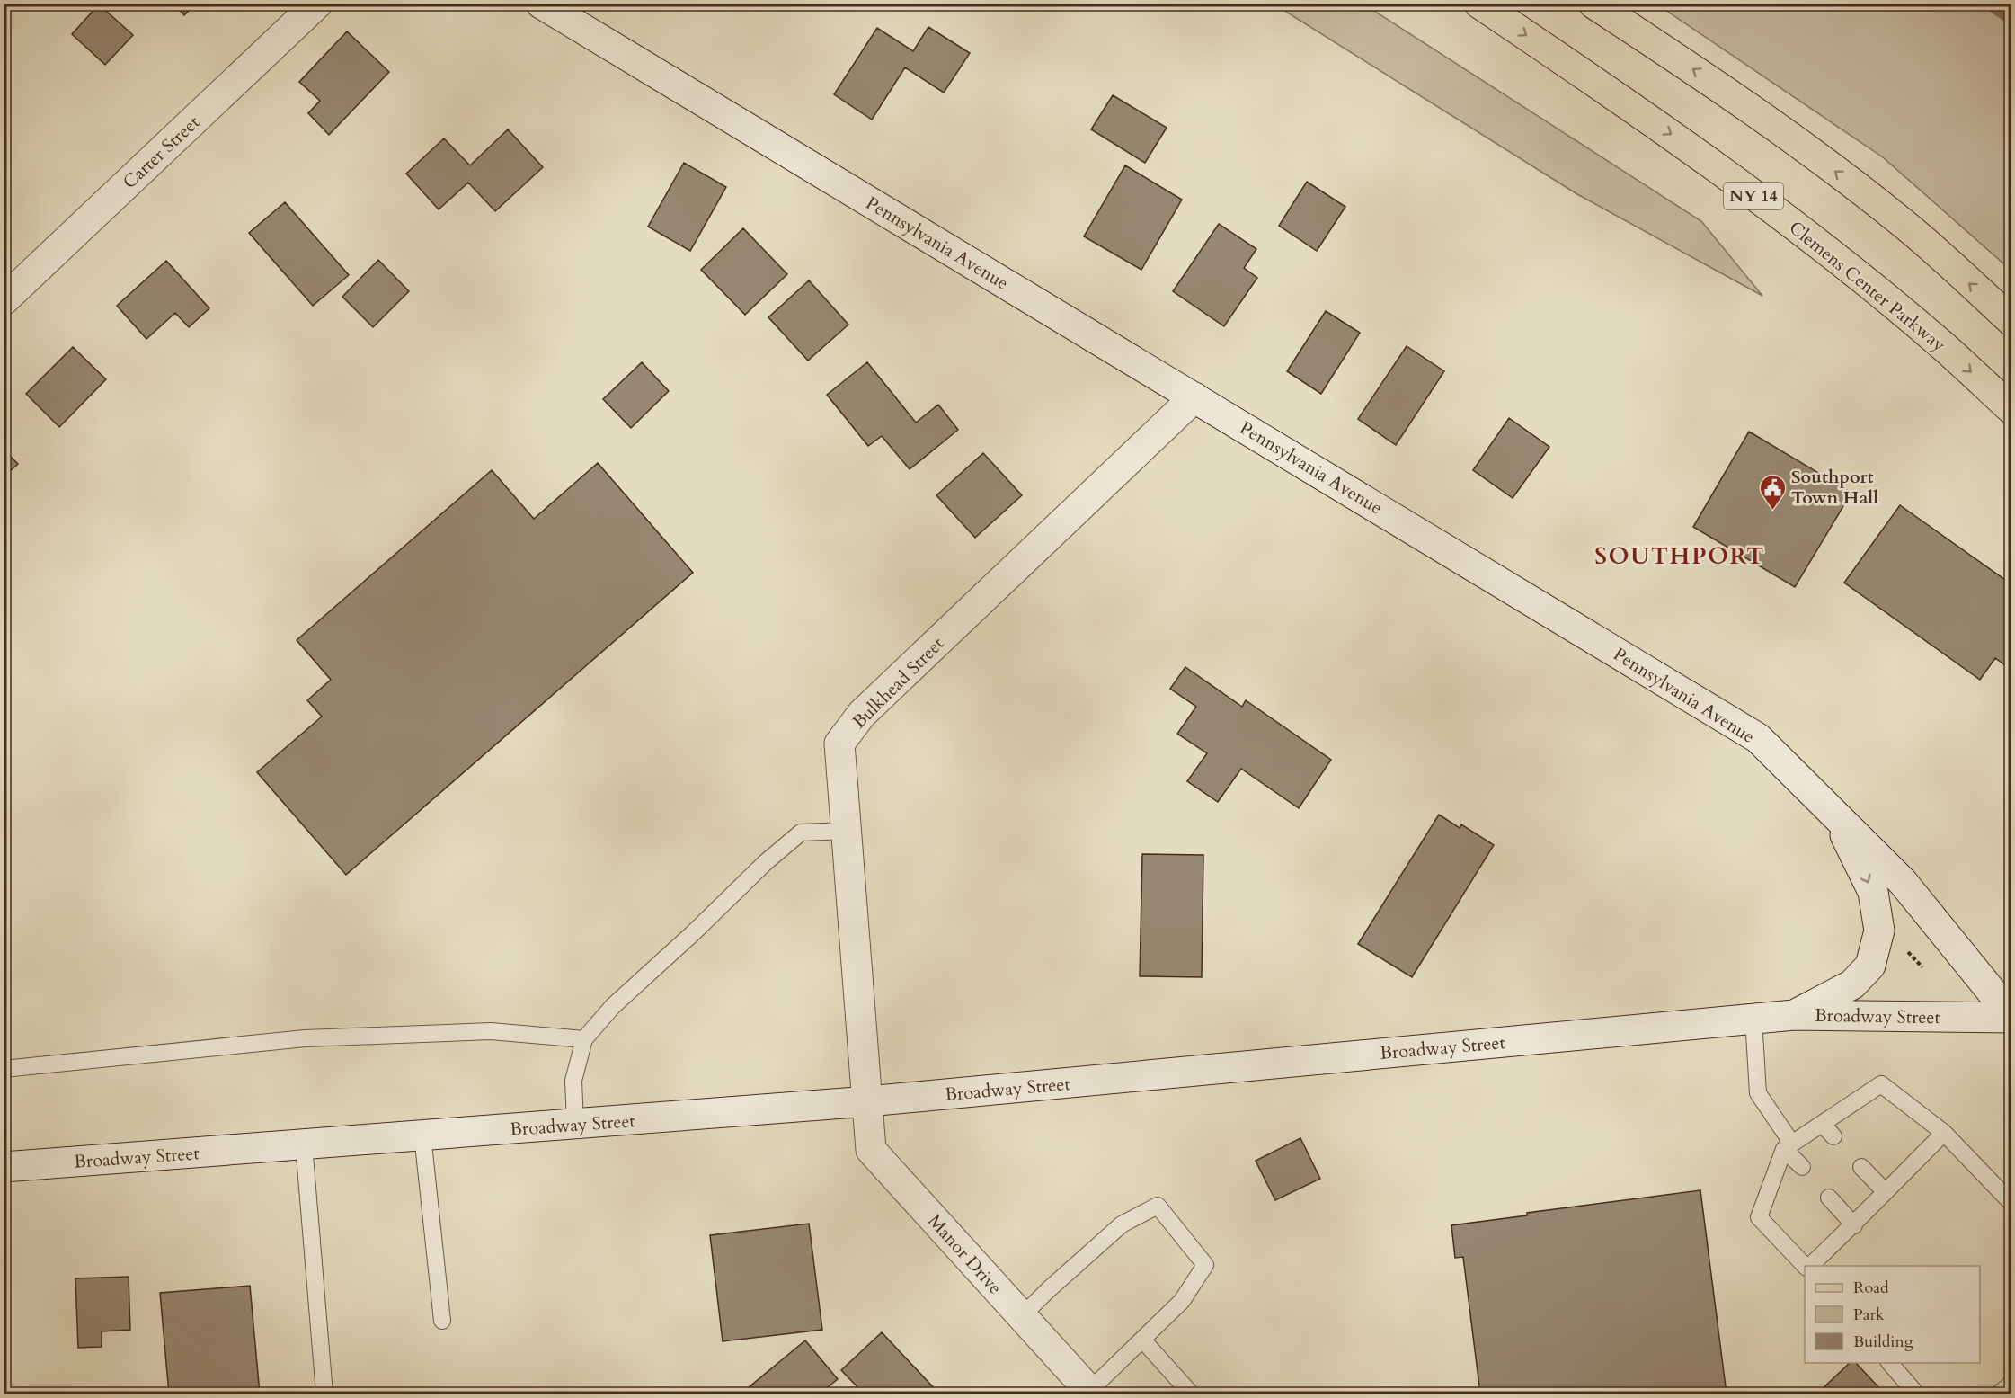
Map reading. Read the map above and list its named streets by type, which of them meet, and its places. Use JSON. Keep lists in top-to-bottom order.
{
  "streets": {
    "main road": ["NY 14", "Clemens Center Parkway"],
    "street": [
      "Carter Street",
      "Pennsylvania Avenue",
      "Bulkhead Street",
      "Broadway Street",
      "Manor Drive"
    ]
  },
  "crossings": [
    ["Pennsylvania Avenue", "Bulkhead Street"],
    ["Pennsylvania Avenue", "Broadway Street"],
    ["Bulkhead Street", "Broadway Street"],
    ["Bulkhead Street", "Manor Drive"],
    ["Broadway Street", "Manor Drive"]
  ],
  "districts": ["SOUTHPORT"],
  "places": {
    "public building": ["Southport Town Hall"]
  },
  "legend": ["Road", "Park", "Building"]
}
